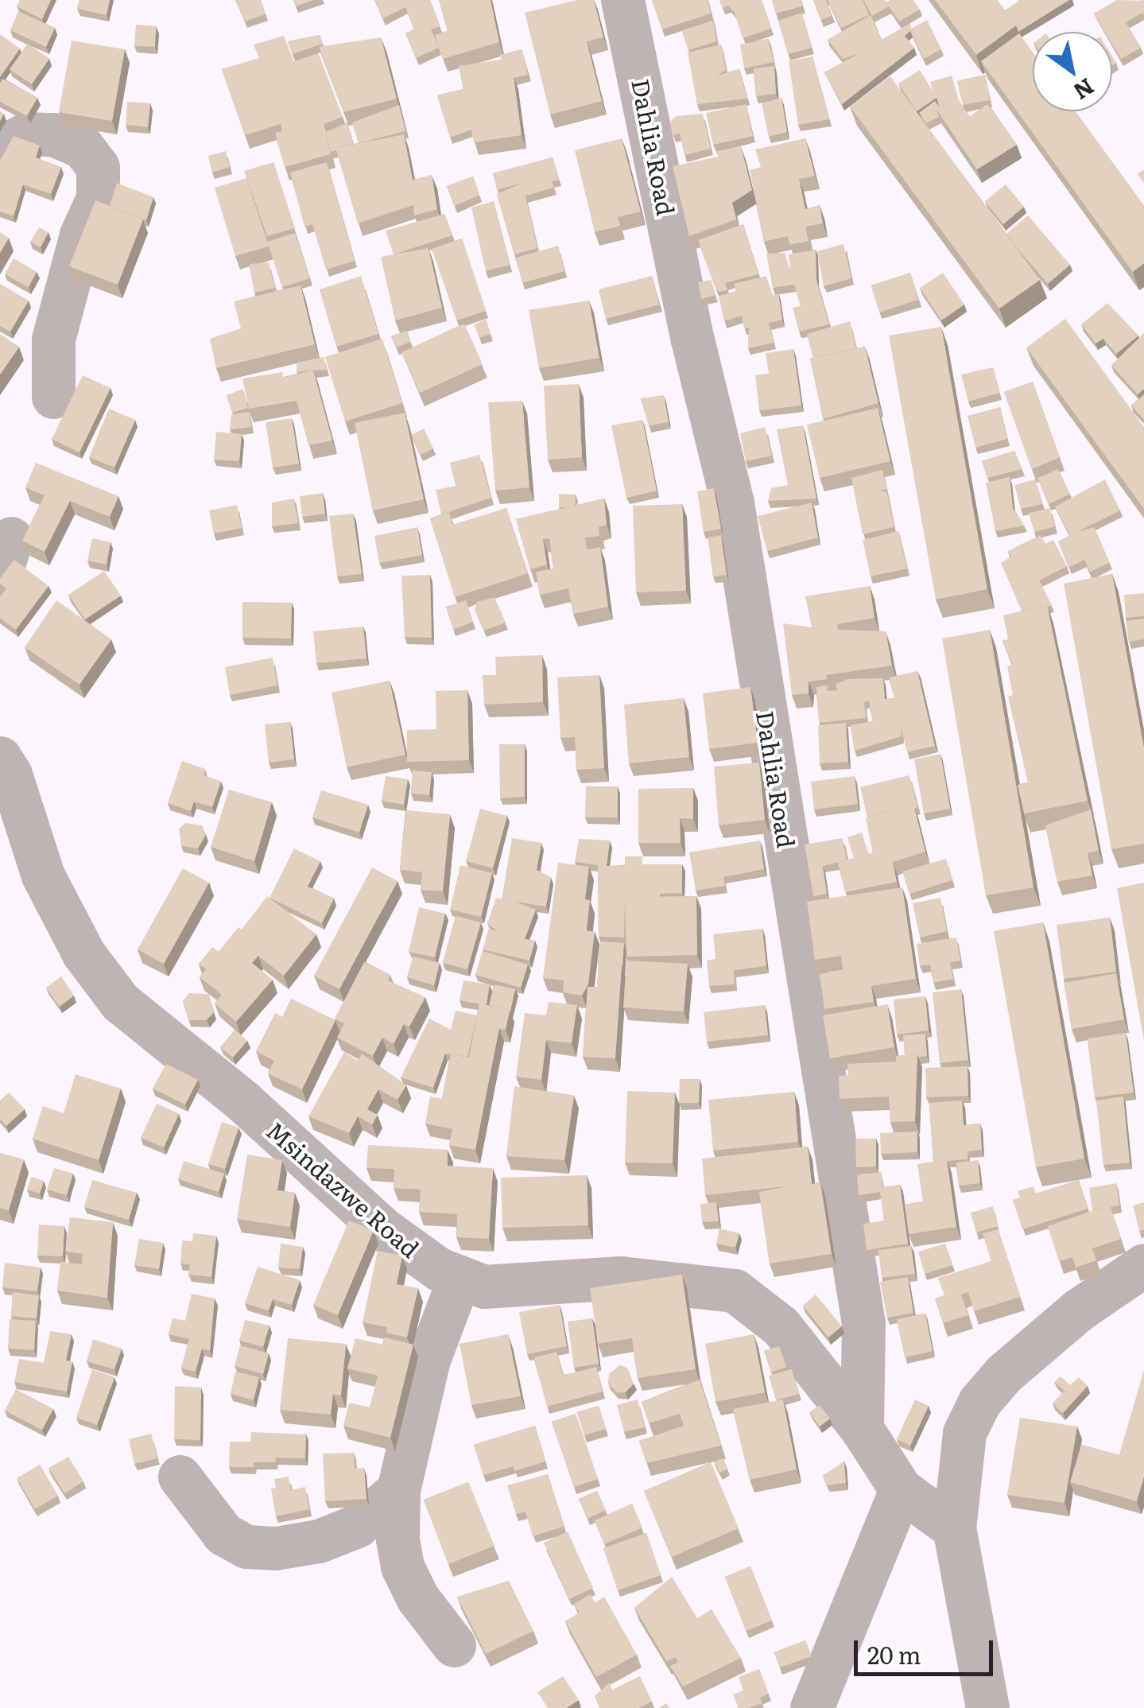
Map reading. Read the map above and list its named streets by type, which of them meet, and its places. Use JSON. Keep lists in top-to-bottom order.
{
  "streets": {
    "street": ["Dahlia Road", "Msindazwe Road"]
  },
  "crossings": [
    ["Dahlia Road", "Msindazwe Road"]
  ],
  "scale_bar": "20 m",
  "north": "bottom right"
}
